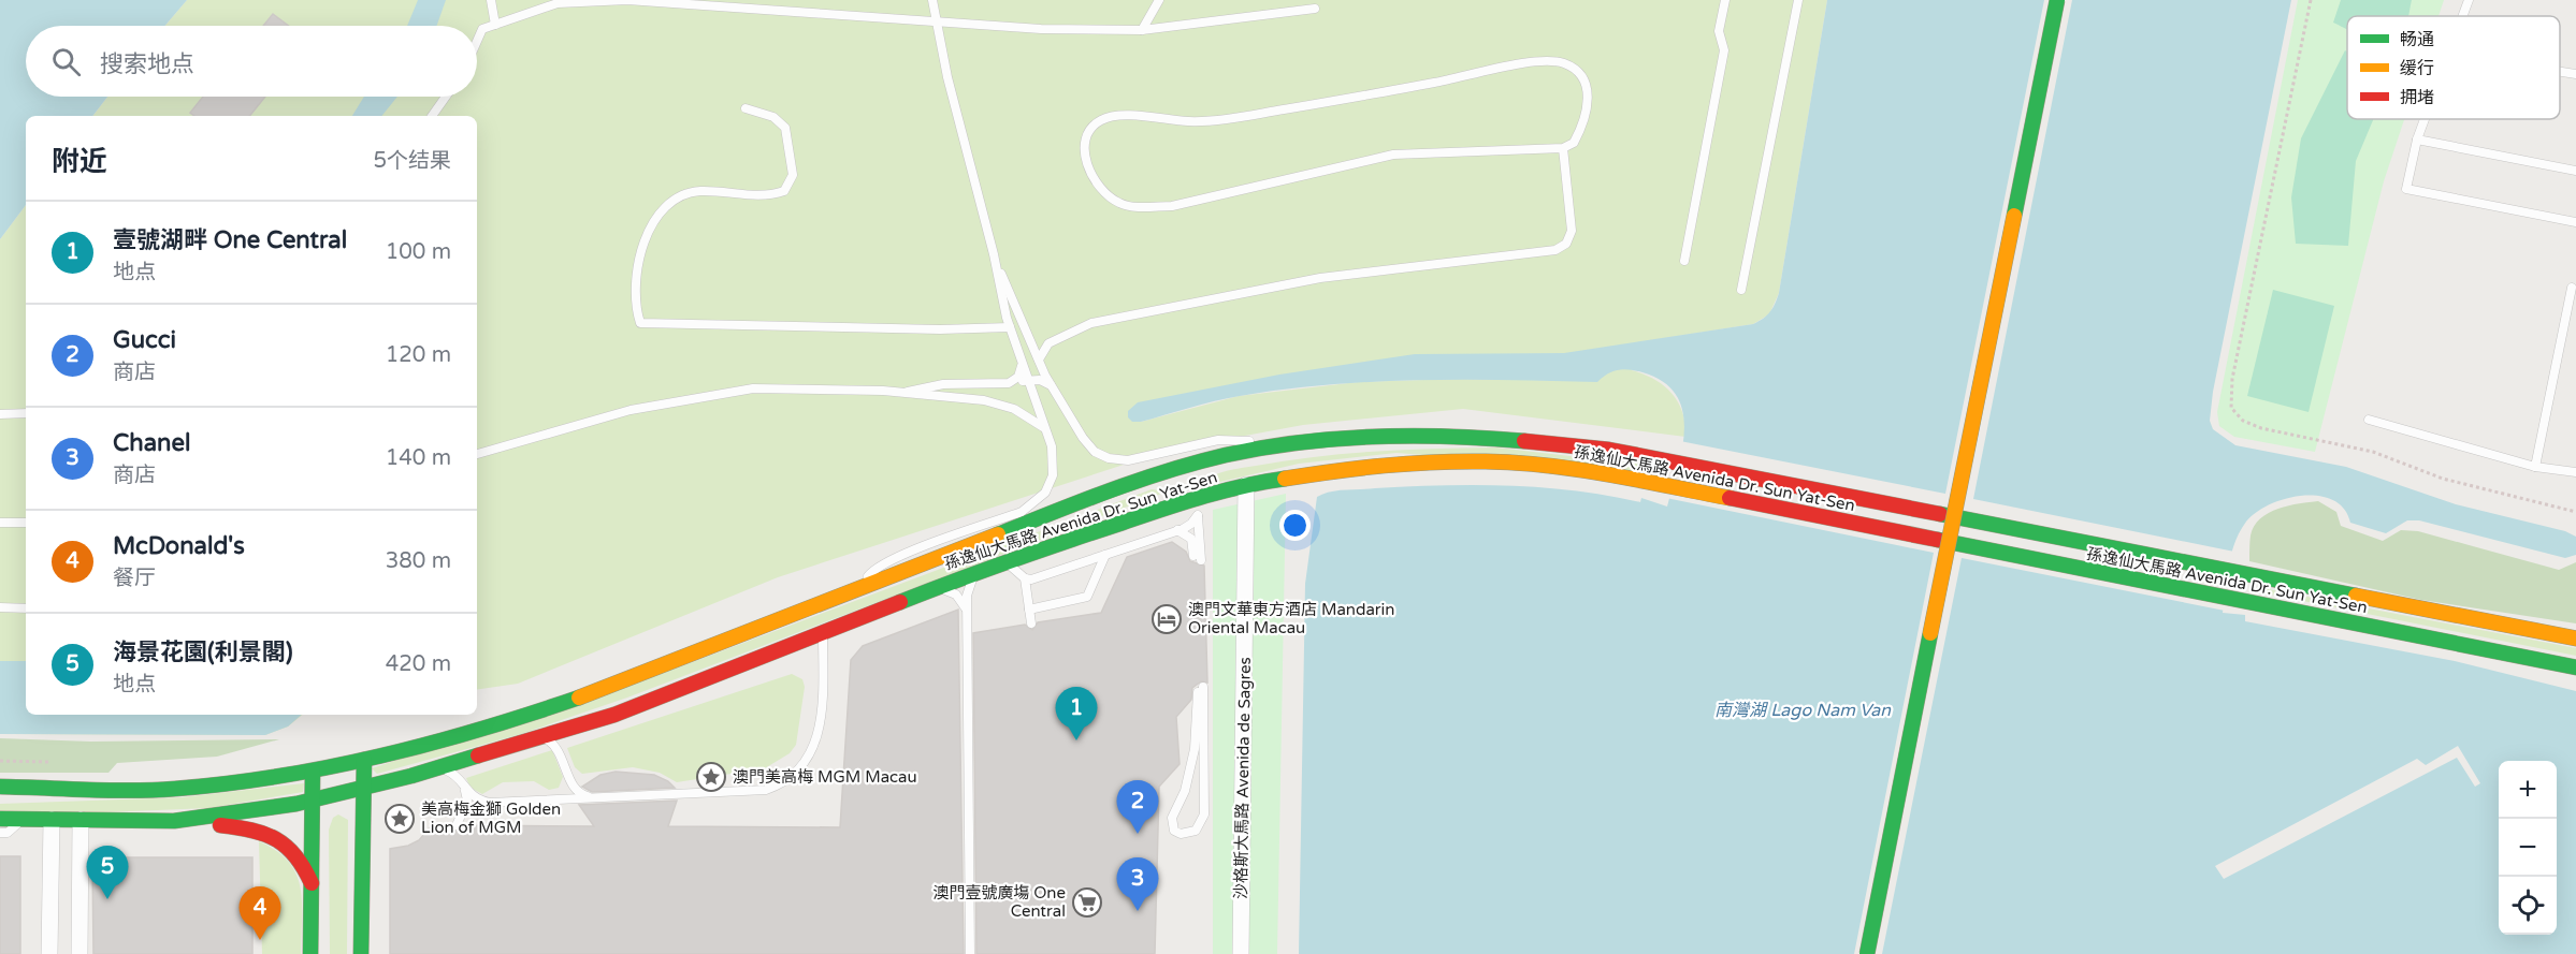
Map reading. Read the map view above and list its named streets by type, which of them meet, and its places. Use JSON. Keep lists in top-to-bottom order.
{
  "streets": {
    "main road": ["孫逸仙大馬路 Avenida Dr. Sun Yat-Sen"],
    "street": ["沙格斯大馬路 Avenida de Sagres"]
  },
  "crossings": [
    ["孫逸仙大馬路 Avenida Dr. Sun Yat-Sen", "沙格斯大馬路 Avenida de Sagres"]
  ],
  "water": ["南灣湖 Lago Nam Van"],
  "places": {
    "hotel": ["澳門文華東方酒店 Mandarin Oriental Macau"],
    "place": ["澳門美高梅 MGM Macau", "美高梅金獅 Golden Lion of MGM"],
    "supermarket": ["澳門壹號廣塲 One Central"]
  },
  "legend": ["畅通", "缓行", "拥堵"],
  "page": {
    "search": "搜索地点",
    "heading": ["附近", "5个结果"],
    "list": [
      {
        "mark": "1",
        "name": "壹號湖畔 One Central",
        "note": "地点",
        "value": "100 m"
      },
      {
        "mark": "2",
        "name": "Gucci",
        "note": "商店",
        "value": "120 m"
      },
      {
        "mark": "3",
        "name": "Chanel",
        "note": "商店",
        "value": "140 m"
      },
      {
        "mark": "4",
        "name": "McDonald's",
        "note": "餐厅",
        "value": "380 m"
      },
      {
        "mark": "5",
        "name": "海景花園(利景閣)",
        "note": "地点",
        "value": "420 m"
      }
    ],
    "pins": [
      "1",
      "2",
      "5",
      "3",
      "4"
    ],
    "map_buttons": ["+", "−"]
  }
}
